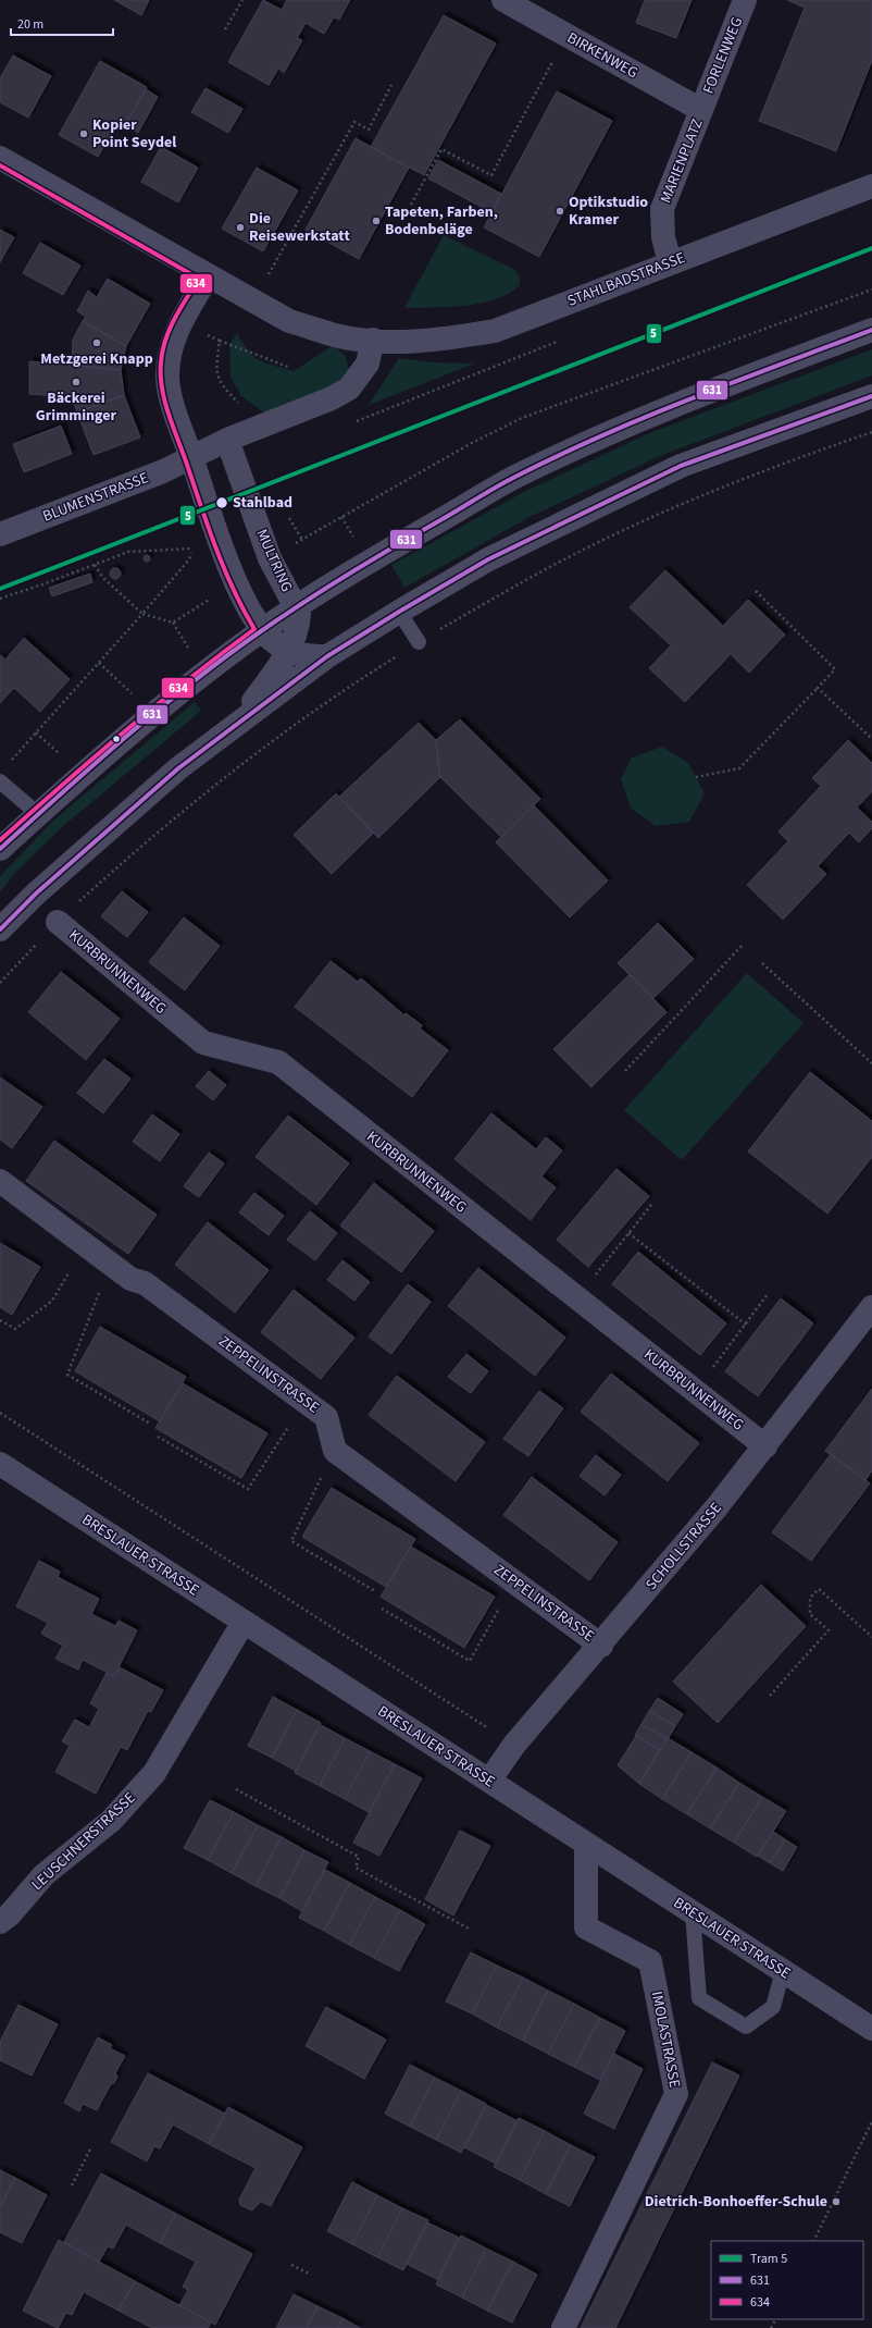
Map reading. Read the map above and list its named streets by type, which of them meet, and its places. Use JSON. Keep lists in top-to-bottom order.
{
  "streets": {
    "street": [
      "BIRKENWEG",
      "FORLENWEG",
      "MARIENPLATZ",
      "STAHLBADSTRASSE",
      "BLUMENSTRASSE",
      "MULTRING",
      "KURBRUNNENWEG",
      "ZEPPELINSTRASSE",
      "SCHOLLSTRASSE",
      "BRESLAUER STRASSE",
      "LEUSCHNERSTRASSE",
      "IMOLASTRASSE"
    ]
  },
  "crossings": [
    ["BIRKENWEG", "FORLENWEG"],
    ["BIRKENWEG", "MARIENPLATZ"],
    ["FORLENWEG", "MARIENPLATZ"],
    ["MARIENPLATZ", "STAHLBADSTRASSE"],
    ["STAHLBADSTRASSE", "BLUMENSTRASSE"],
    ["BLUMENSTRASSE", "MULTRING"],
    ["KURBRUNNENWEG", "SCHOLLSTRASSE"],
    ["ZEPPELINSTRASSE", "SCHOLLSTRASSE"],
    ["SCHOLLSTRASSE", "BRESLAUER STRASSE"],
    ["BRESLAUER STRASSE", "LEUSCHNERSTRASSE"],
    ["BRESLAUER STRASSE", "IMOLASTRASSE"]
  ],
  "places": [
    "Kopier Point Seydel",
    "Optikstudio Kramer",
    "Tapeten, Farben, Bodenbeläge",
    "Die Reisewerkstatt",
    "Metzgerei Knapp",
    "Bäckerei Grimminger",
    "Stahlbad",
    "Dietrich-Bonhoeffer-Schule"
  ],
  "lines": ["transit line 634", "tram line 5", "transit line 631"],
  "legend": ["Tram 5", "631", "634"],
  "scale_bar": "20 m"
}
